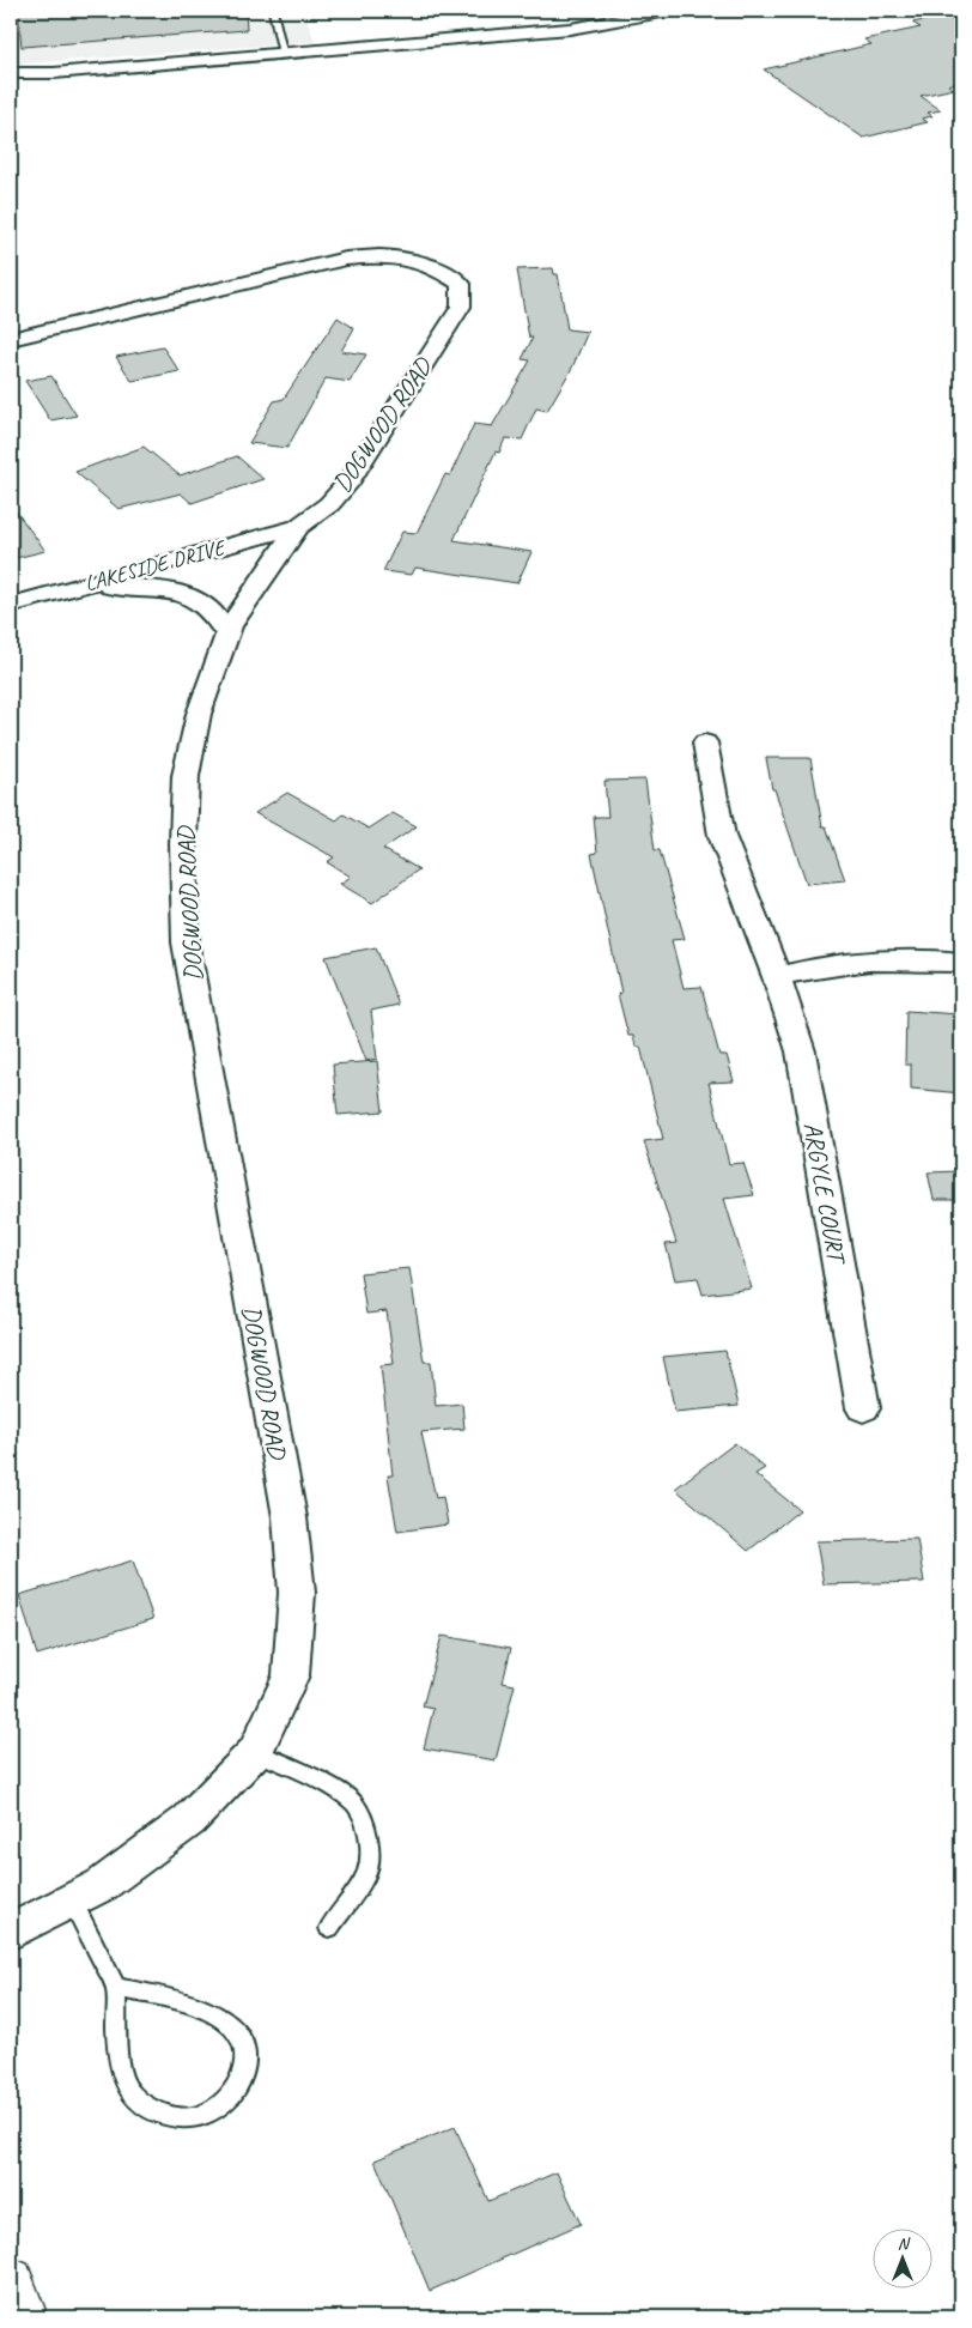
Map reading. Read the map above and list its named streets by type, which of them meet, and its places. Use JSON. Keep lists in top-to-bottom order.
{
  "streets": {
    "street": ["DOGWOOD ROAD", "LAKESIDE DRIVE", "ARGYLE COURT"]
  },
  "crossings": [
    ["DOGWOOD ROAD", "LAKESIDE DRIVE"]
  ],
  "north": "top"
}
